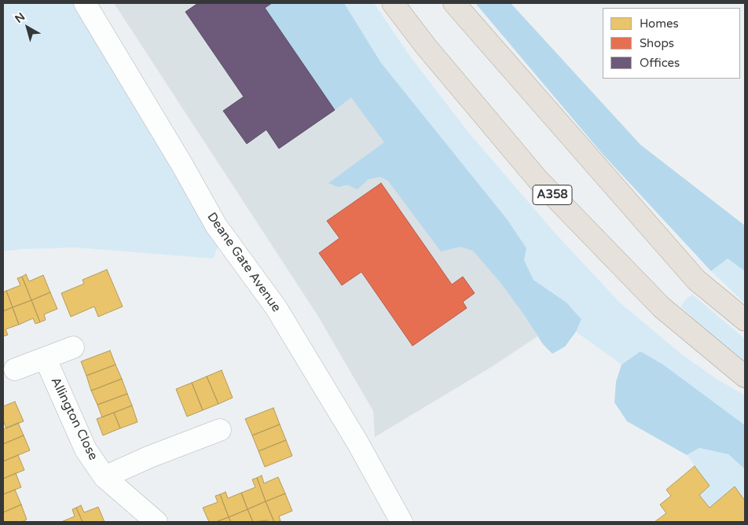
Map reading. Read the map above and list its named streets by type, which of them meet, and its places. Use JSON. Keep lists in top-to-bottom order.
{
  "streets": {
    "main road": ["A358"],
    "street": ["Deane Gate Avenue", "Allington Close"]
  },
  "legend": ["Homes", "Shops", "Offices"],
  "north": "top left"
}
